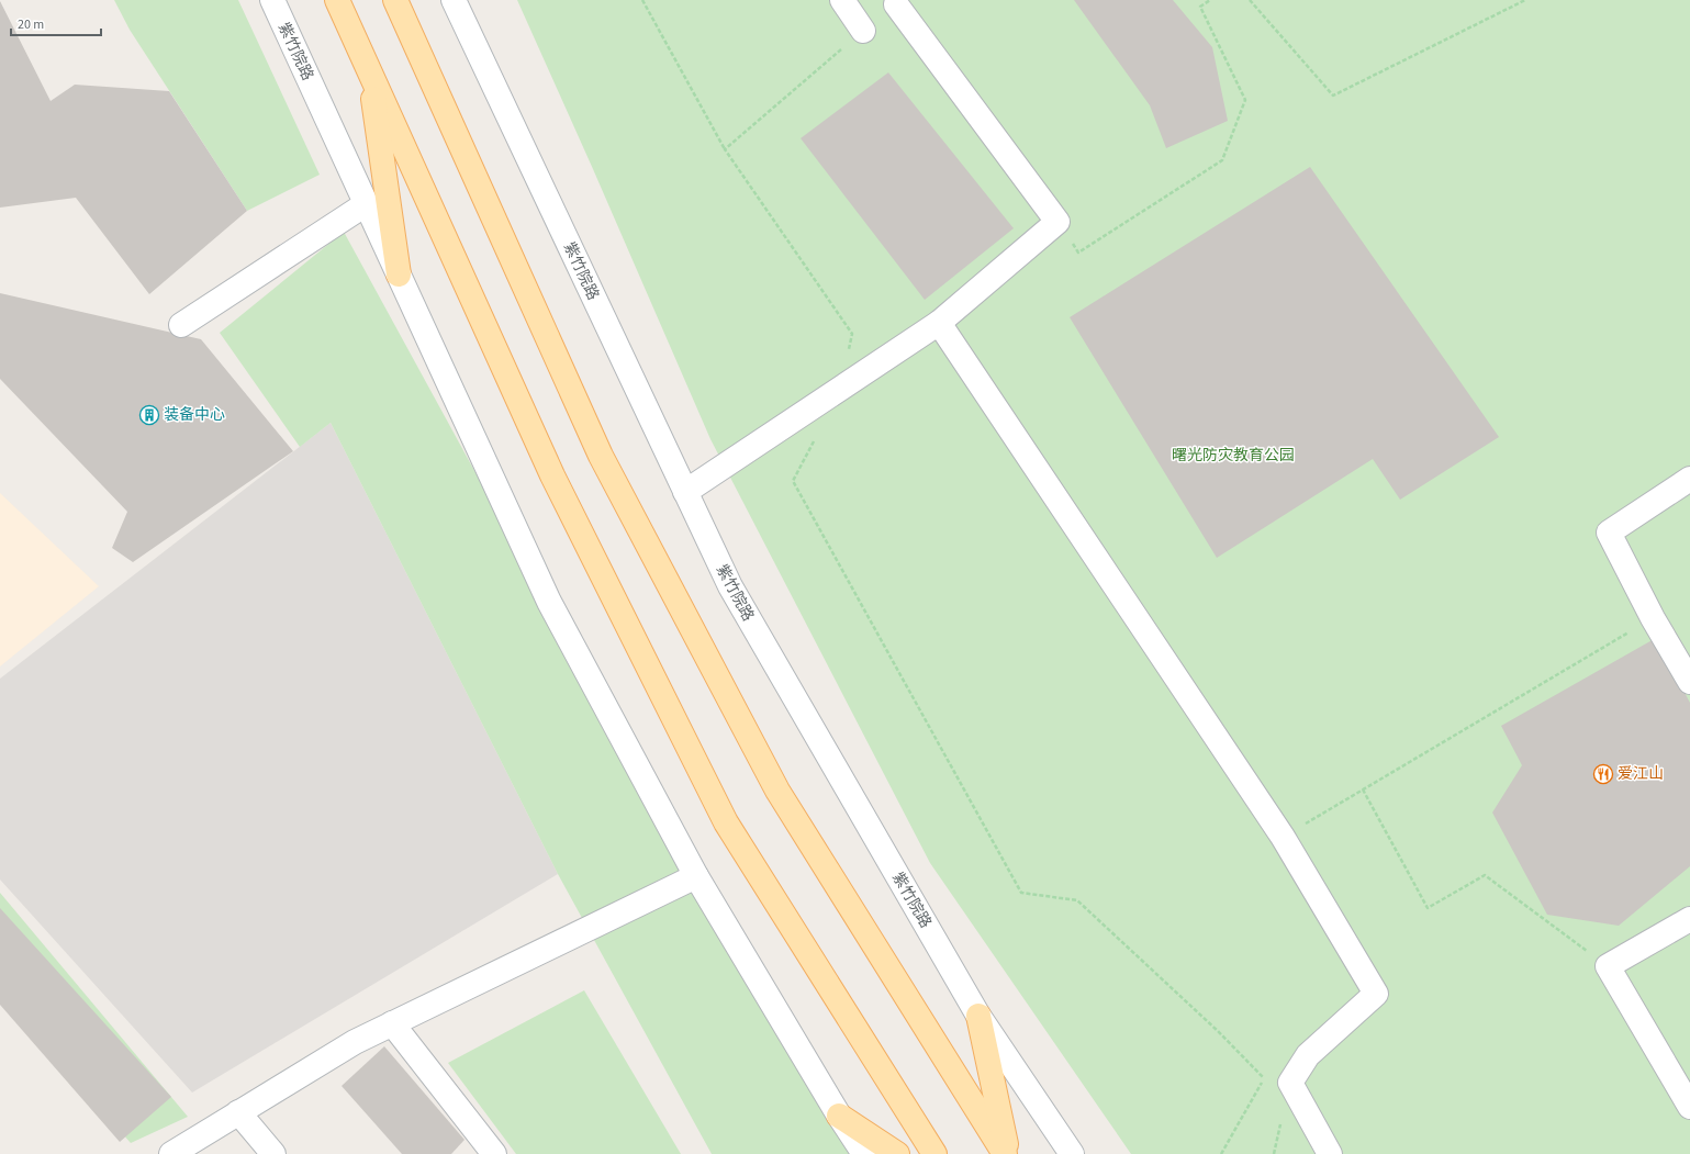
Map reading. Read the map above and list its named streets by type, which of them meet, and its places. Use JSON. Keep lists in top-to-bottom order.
{
  "streets": {
    "street": ["紫竹院路"]
  },
  "parks": ["曙光防灾教育公园"],
  "places": {
    "building": ["装备中心"],
    "restaurant": ["爱江山"]
  },
  "scale_bar": "20 m"
}
